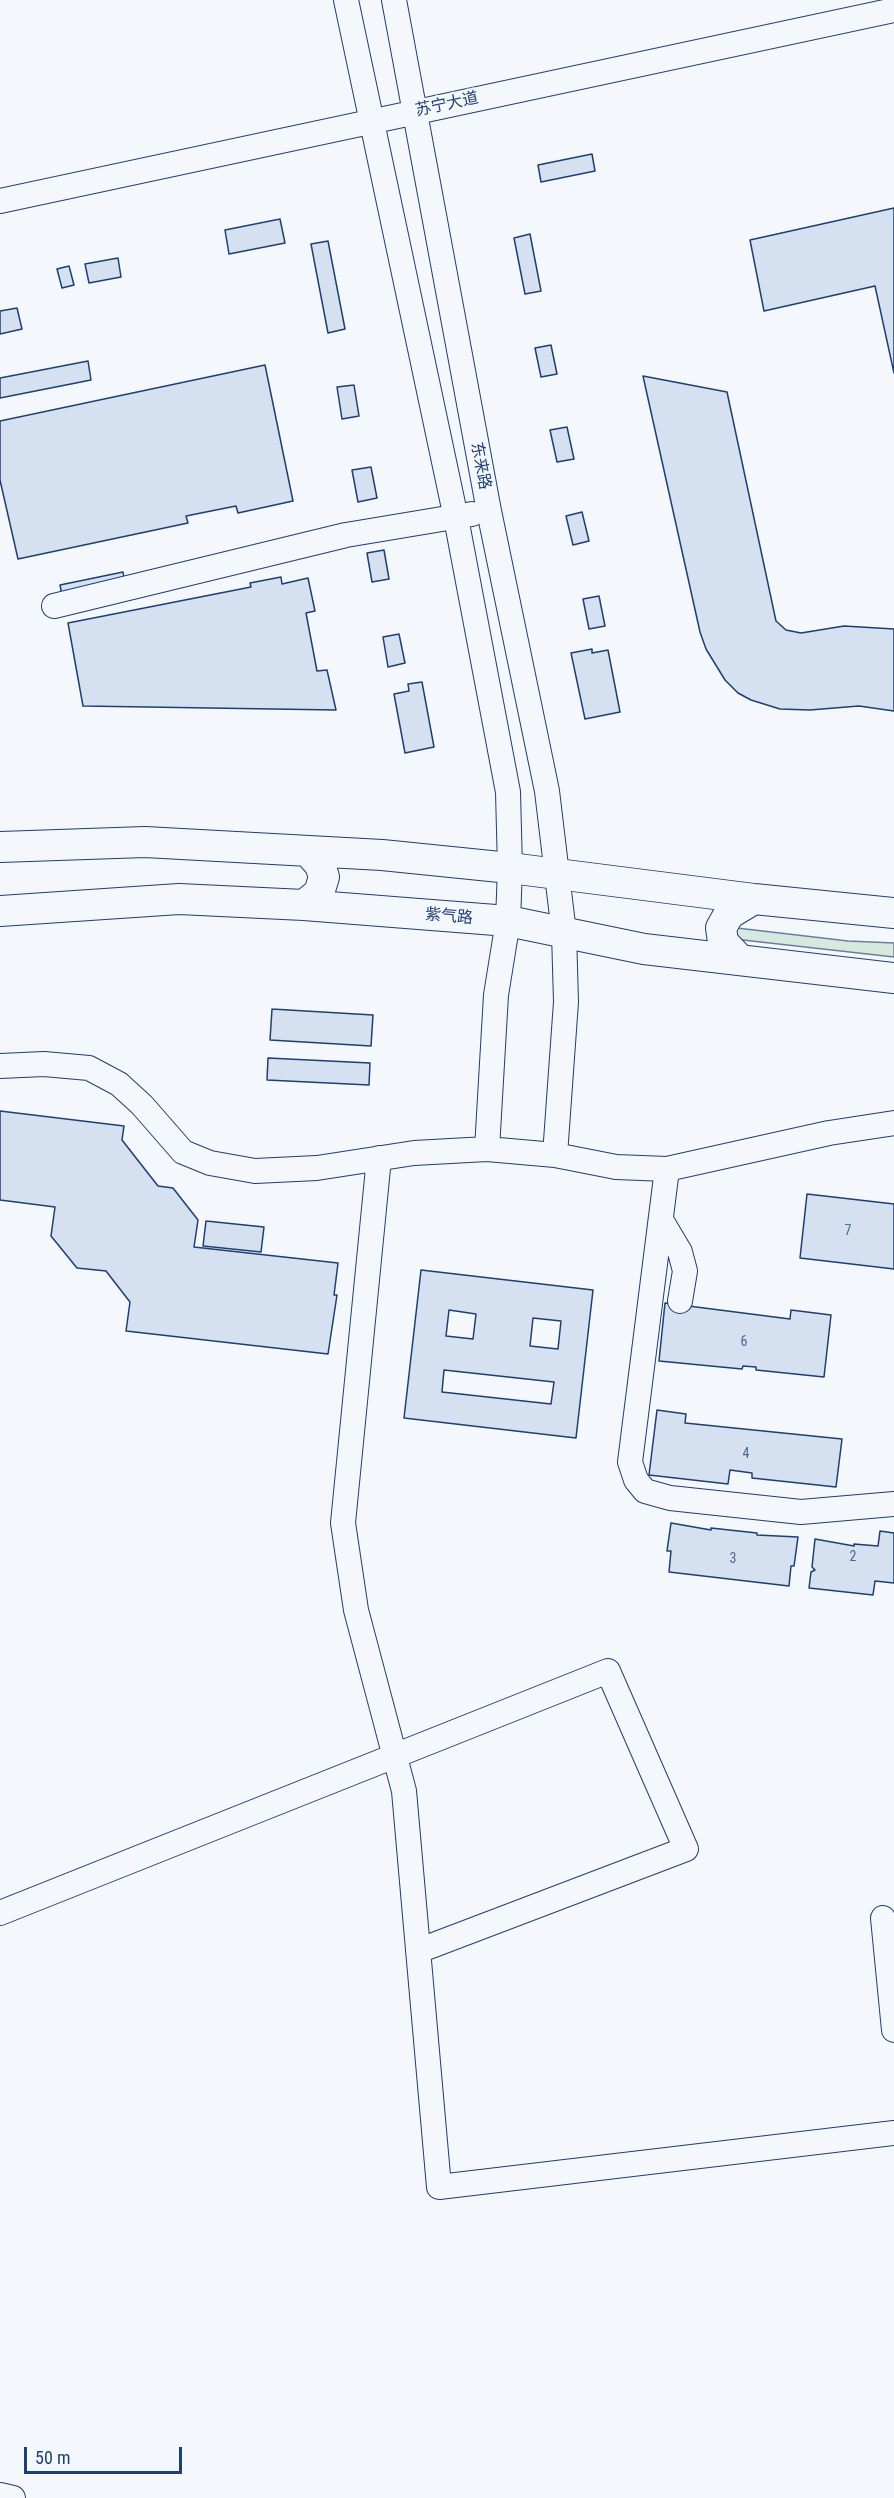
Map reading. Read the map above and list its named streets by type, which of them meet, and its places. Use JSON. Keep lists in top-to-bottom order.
{
  "streets": {
    "main road": ["紫气路"],
    "street": ["苏宁大道", "东来路"]
  },
  "crossings": [
    ["苏宁大道", "东来路"],
    ["东来路", "紫气路"]
  ],
  "house_numbers": [
    "7",
    "6",
    "4",
    "2",
    "3"
  ],
  "scale_bar": "50 m"
}
